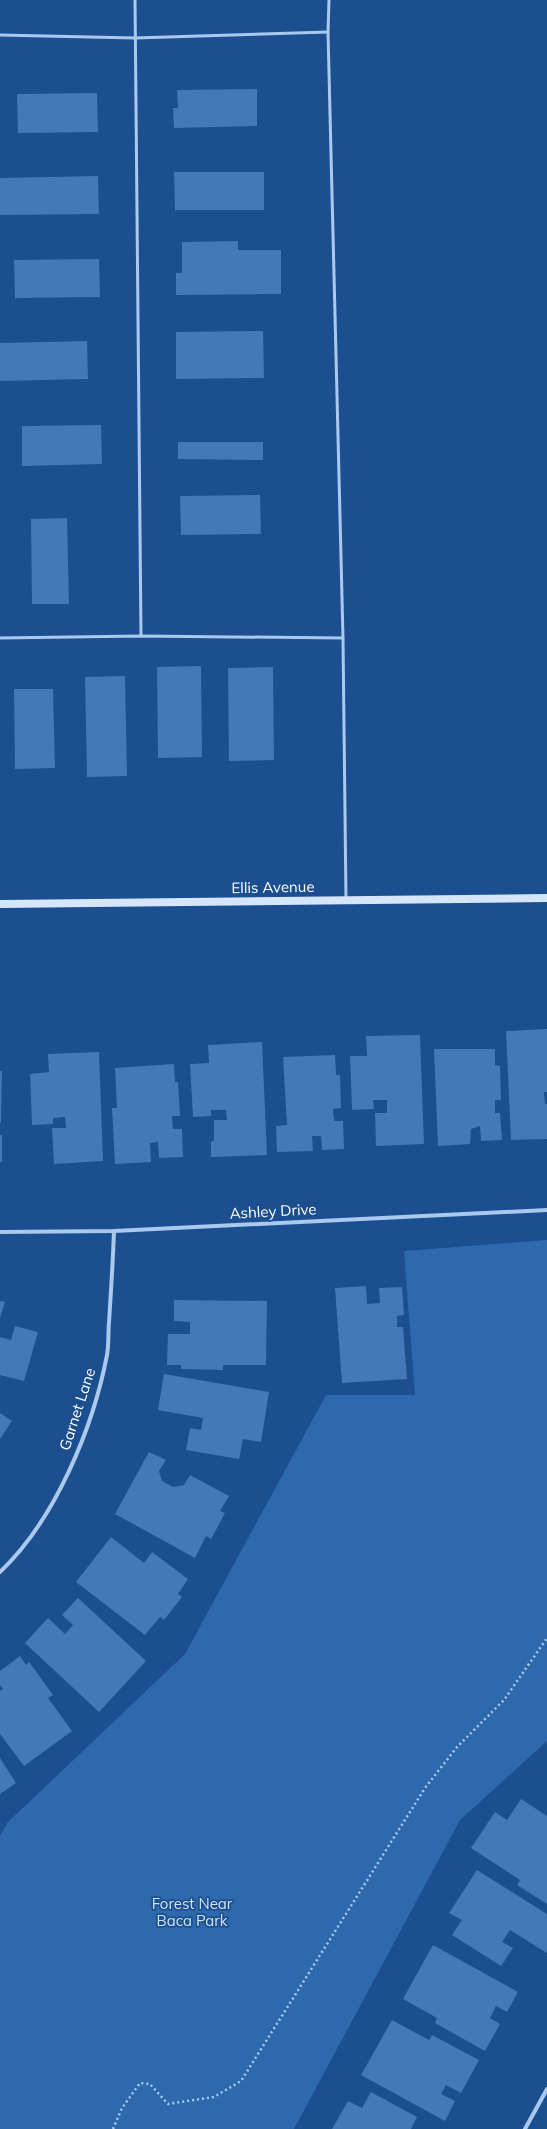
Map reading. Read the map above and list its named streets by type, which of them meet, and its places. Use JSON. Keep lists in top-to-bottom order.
{
  "streets": {
    "street": ["Ellis Avenue", "Ashley Drive", "Garnet Lane"]
  },
  "crossings": [
    ["Ashley Drive", "Garnet Lane"]
  ],
  "parks": ["Forest Near Baca Park"]
}
